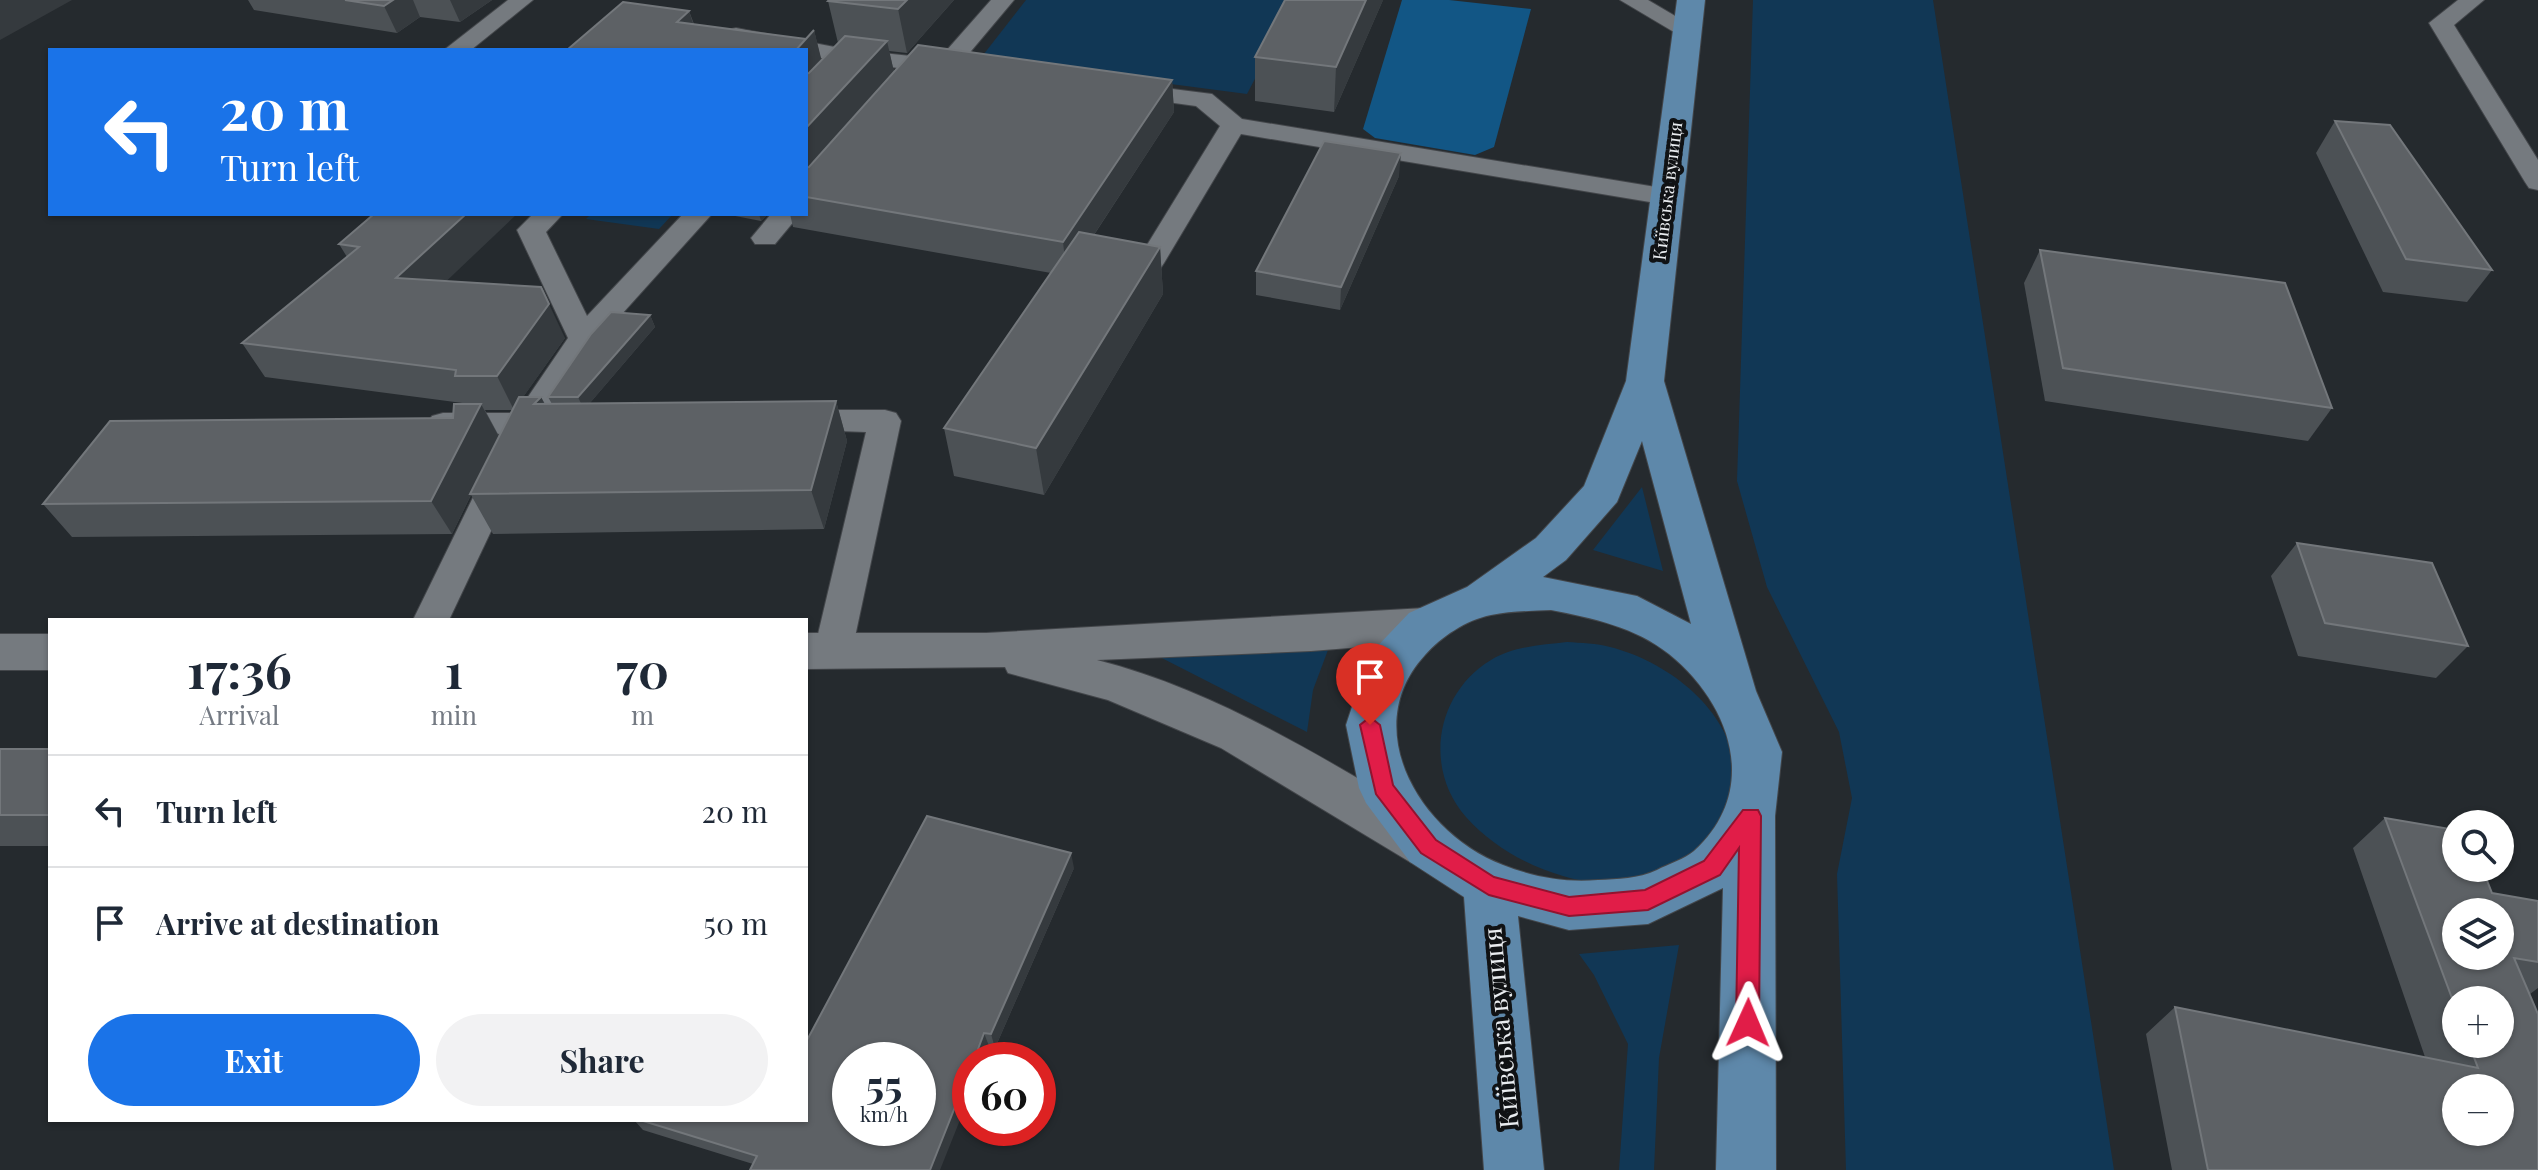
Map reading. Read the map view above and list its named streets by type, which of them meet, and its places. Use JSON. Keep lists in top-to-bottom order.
{
  "streets": {
    "main road": ["Київська вулиця"]
  },
  "page": {
    "turn": ["20 m", "Turn left"],
    "eta": [
      "17:36",
      "Arrival",
      "1",
      "min",
      "70",
      "m"
    ],
    "list": [
      {
        "name": "Turn left",
        "value": "20 m"
      },
      {
        "name": "Arrive at destination",
        "value": "50 m"
      }
    ],
    "map_buttons": ["+", "−"],
    "buttons": ["Exit", "Share"],
    "speed": "55 km/h",
    "limit": "60"
  }
}
